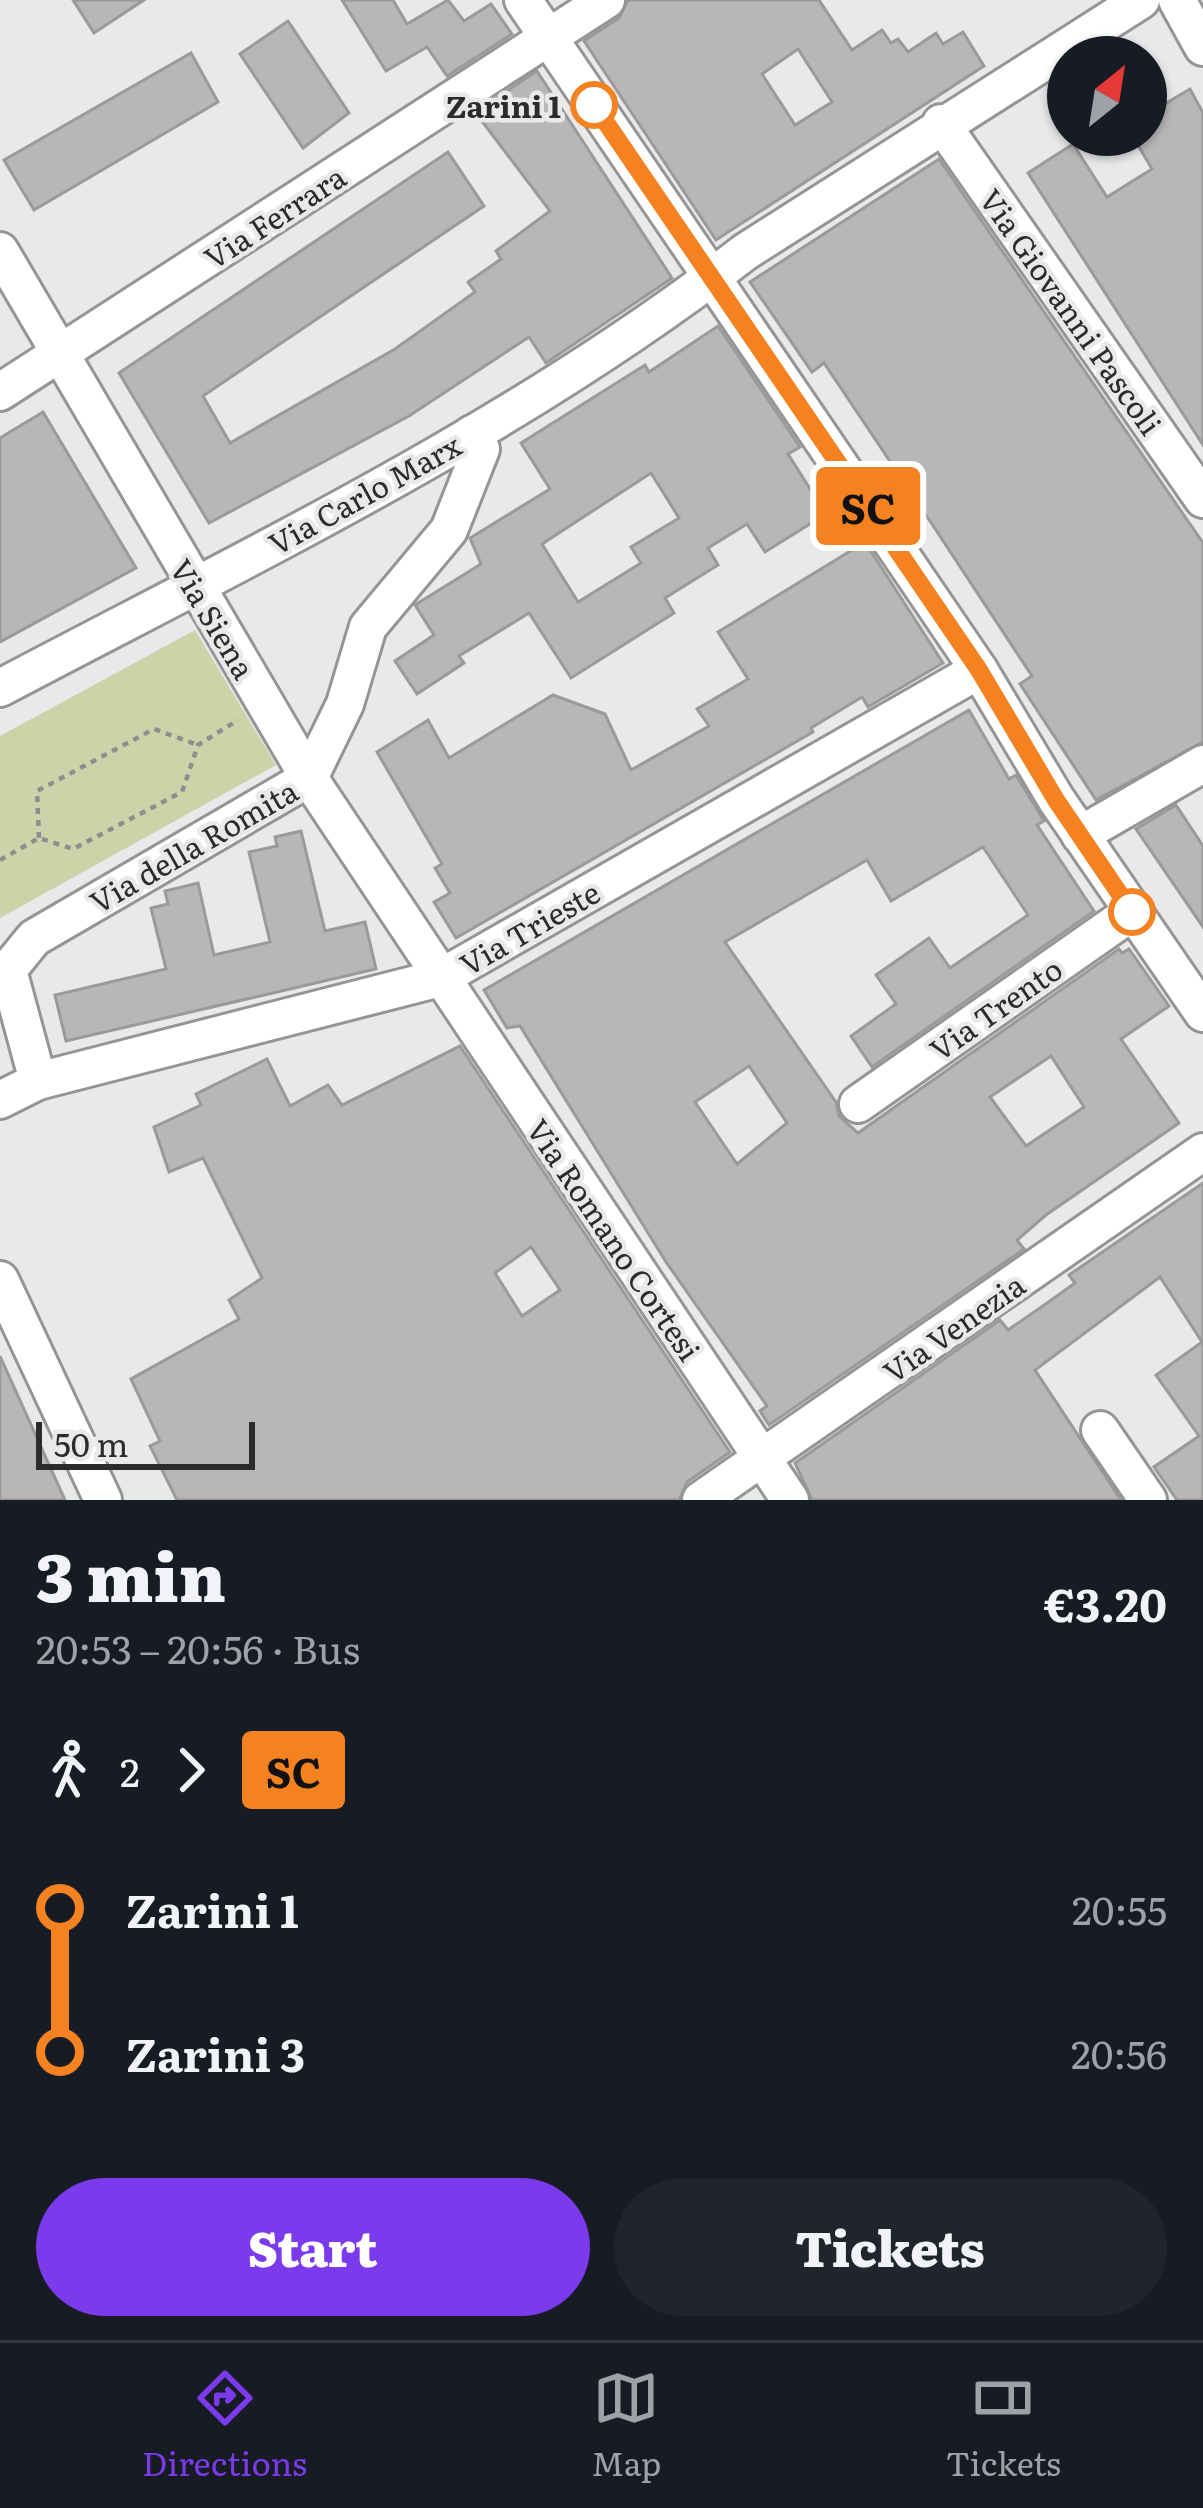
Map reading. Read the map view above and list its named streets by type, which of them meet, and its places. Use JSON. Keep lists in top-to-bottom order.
{
  "streets": {
    "street": [
      "Via Ferrara",
      "Via Giovanni Pascoli",
      "Via Carlo Marx",
      "Via Siena",
      "Via della Romita",
      "Via Trieste",
      "Via Trento",
      "Via Romano Cortesi",
      "Via Venezia"
    ]
  },
  "crossings": [
    ["Via Ferrara", "Via Siena"],
    ["Via Giovanni Pascoli", "Via Carlo Marx"],
    ["Via Carlo Marx", "Via Siena"],
    ["Via Carlo Marx", "Via della Romita"],
    ["Via Siena", "Via della Romita"],
    ["Via Siena", "Via Trieste"],
    ["Via Siena", "Via Romano Cortesi"],
    ["Via della Romita", "Via Trieste"],
    ["Via Trieste", "Via Romano Cortesi"],
    ["Via Romano Cortesi", "Via Venezia"]
  ],
  "places": ["Zarini 1"],
  "lines": ["bus line SC"],
  "scale_bar": "50 m",
  "north": "top right",
  "page": {
    "on_map": "SC",
    "scale": "50 m",
    "heading": ["3 min", "20:53 – 20:56 · Bus", "€3.20"],
    "legs": ["2", "SC"],
    "list": [
      {
        "name": "Zarini 1",
        "value": "20:55"
      },
      {
        "name": "Zarini 3",
        "value": "20:56"
      }
    ],
    "buttons": ["Start", "Tickets"],
    "tabs": ["Directions", "Map", "Tickets"]
  }
}
